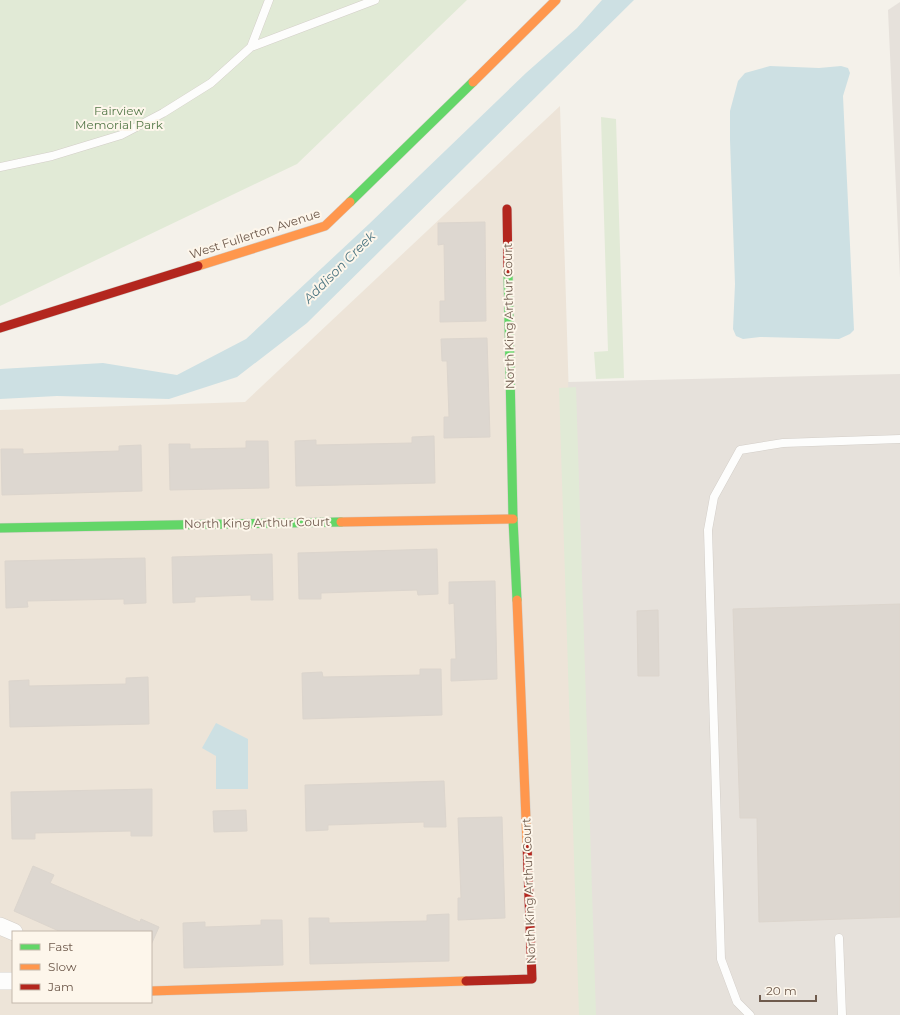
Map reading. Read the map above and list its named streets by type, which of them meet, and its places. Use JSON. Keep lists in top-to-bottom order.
{
  "streets": {
    "street": ["West Fullerton Avenue", "North King Arthur Court"]
  },
  "water": ["Addison Creek"],
  "parks": ["Fairview Memorial Park"],
  "legend": ["Fast", "Slow", "Jam"],
  "scale_bar": "20 m"
}
